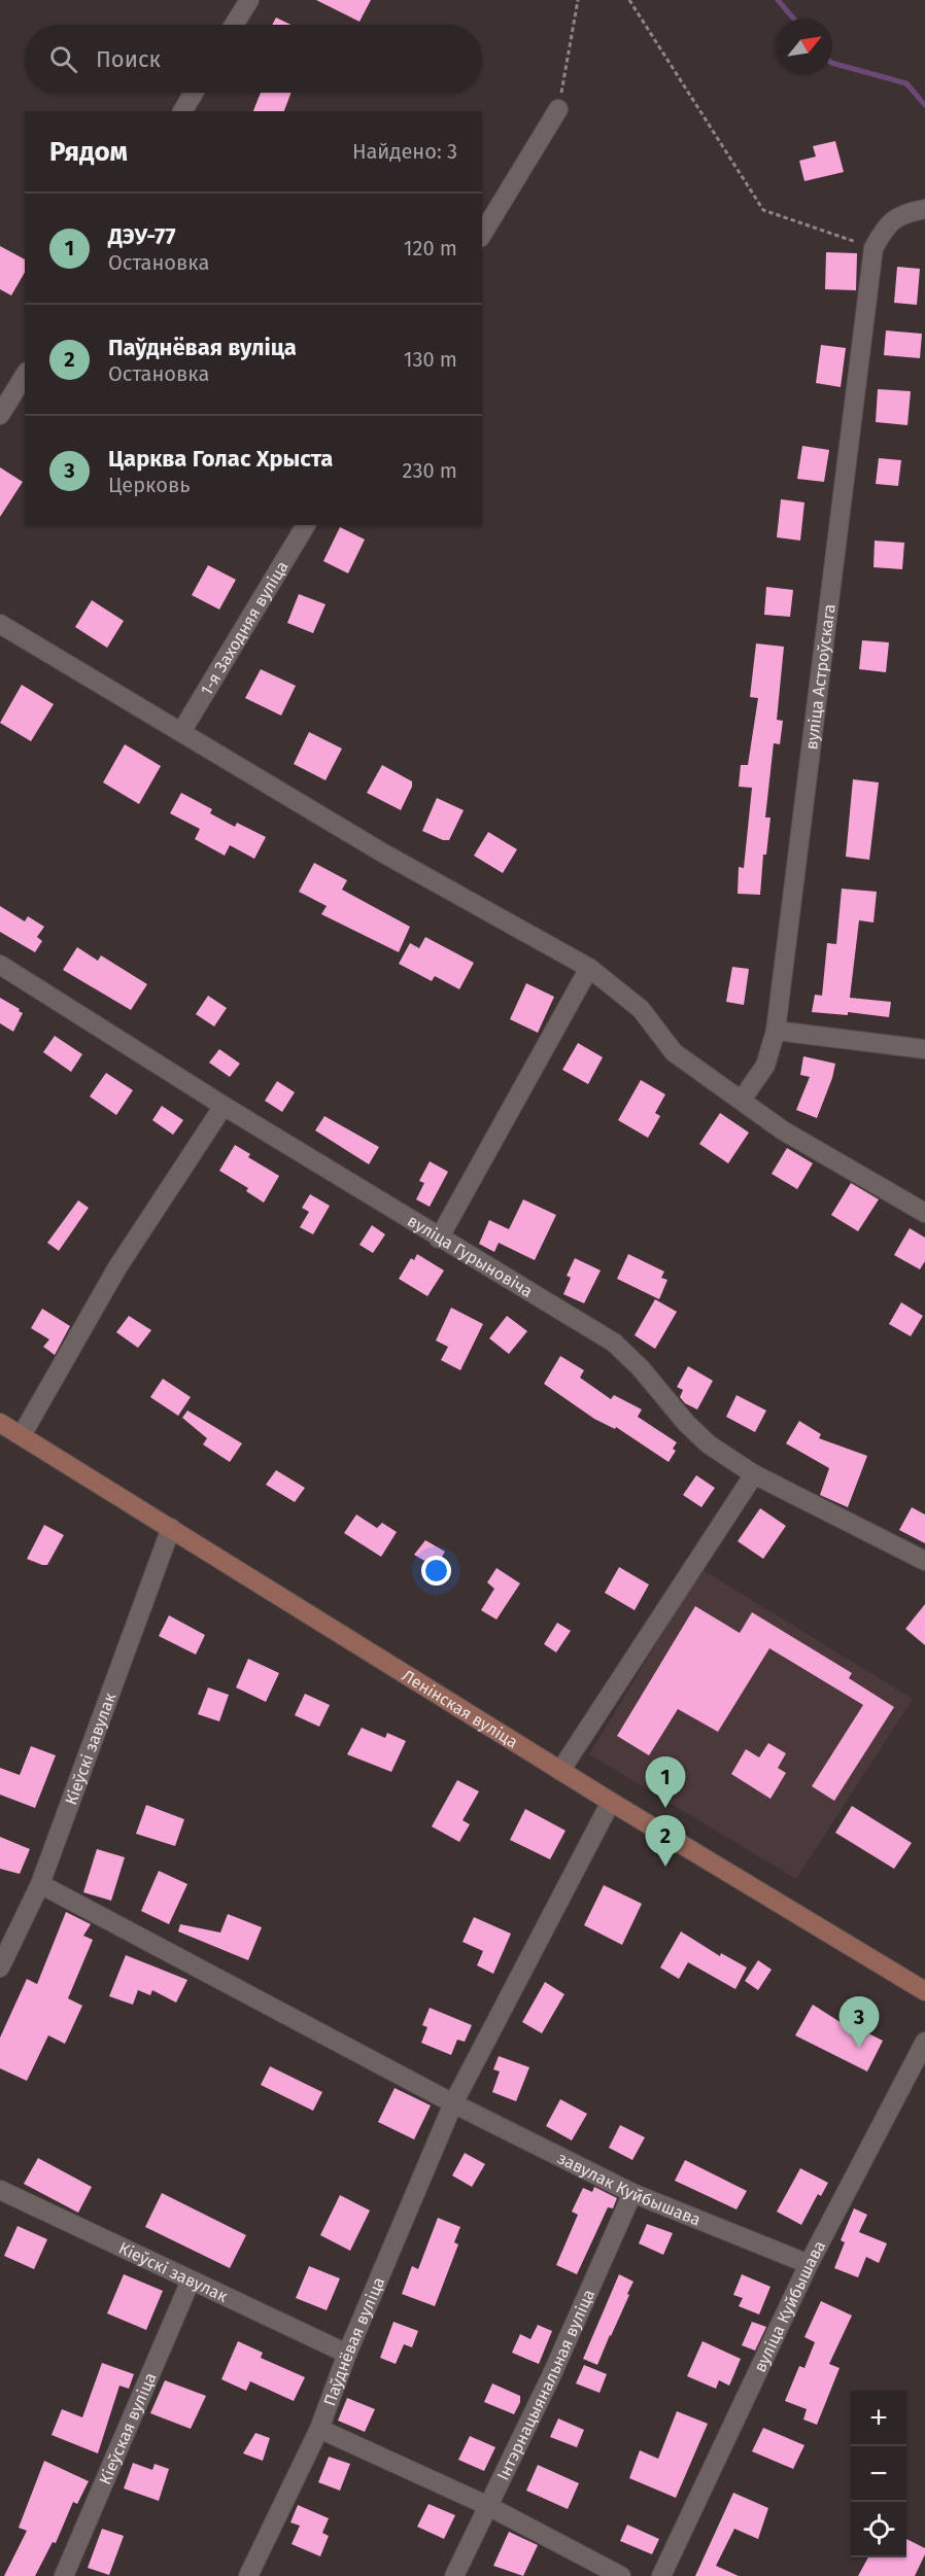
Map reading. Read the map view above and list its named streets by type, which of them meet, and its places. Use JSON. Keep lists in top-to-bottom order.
{
  "streets": {
    "main road": ["Ленінская вуліца"],
    "street": [
      "1-я Заходняя вуліца",
      "вуліца Астроўскага",
      "вуліца Гурыновіча",
      "Кіеўскі завулак",
      "завулак Куйбышава",
      "вуліца Куйбышава",
      "Паўднёвая вуліца",
      "Інтэрнацыянальная вуліца",
      "Кіеўская вуліца"
    ]
  },
  "crossings": [
    ["Ленінская вуліца", "Кіеўскі завулак"],
    ["Ленінская вуліца", "Паўднёвая вуліца"],
    ["Кіеўскі завулак", "Паўднёвая вуліца"],
    ["Кіеўскі завулак", "Кіеўская вуліца"],
    ["завулак Куйбышава", "вуліца Куйбышава"],
    ["завулак Куйбышава", "Паўднёвая вуліца"],
    ["завулак Куйбышава", "Інтэрнацыянальная вуліца"]
  ],
  "north": "top right",
  "page": {
    "search": "Поиск",
    "heading": ["Рядом", "Найдено: 3"],
    "list": [
      {
        "mark": "1",
        "name": "ДЭУ-77",
        "note": "Остановка",
        "value": "120 m"
      },
      {
        "mark": "2",
        "name": "Паўднёвая вуліца",
        "note": "Остановка",
        "value": "130 m"
      },
      {
        "mark": "3",
        "name": "Царква Голас Хрыста",
        "note": "Церковь",
        "value": "230 m"
      }
    ],
    "pins": ["1", "2", "3"],
    "map_buttons": ["+", "−"]
  }
}
